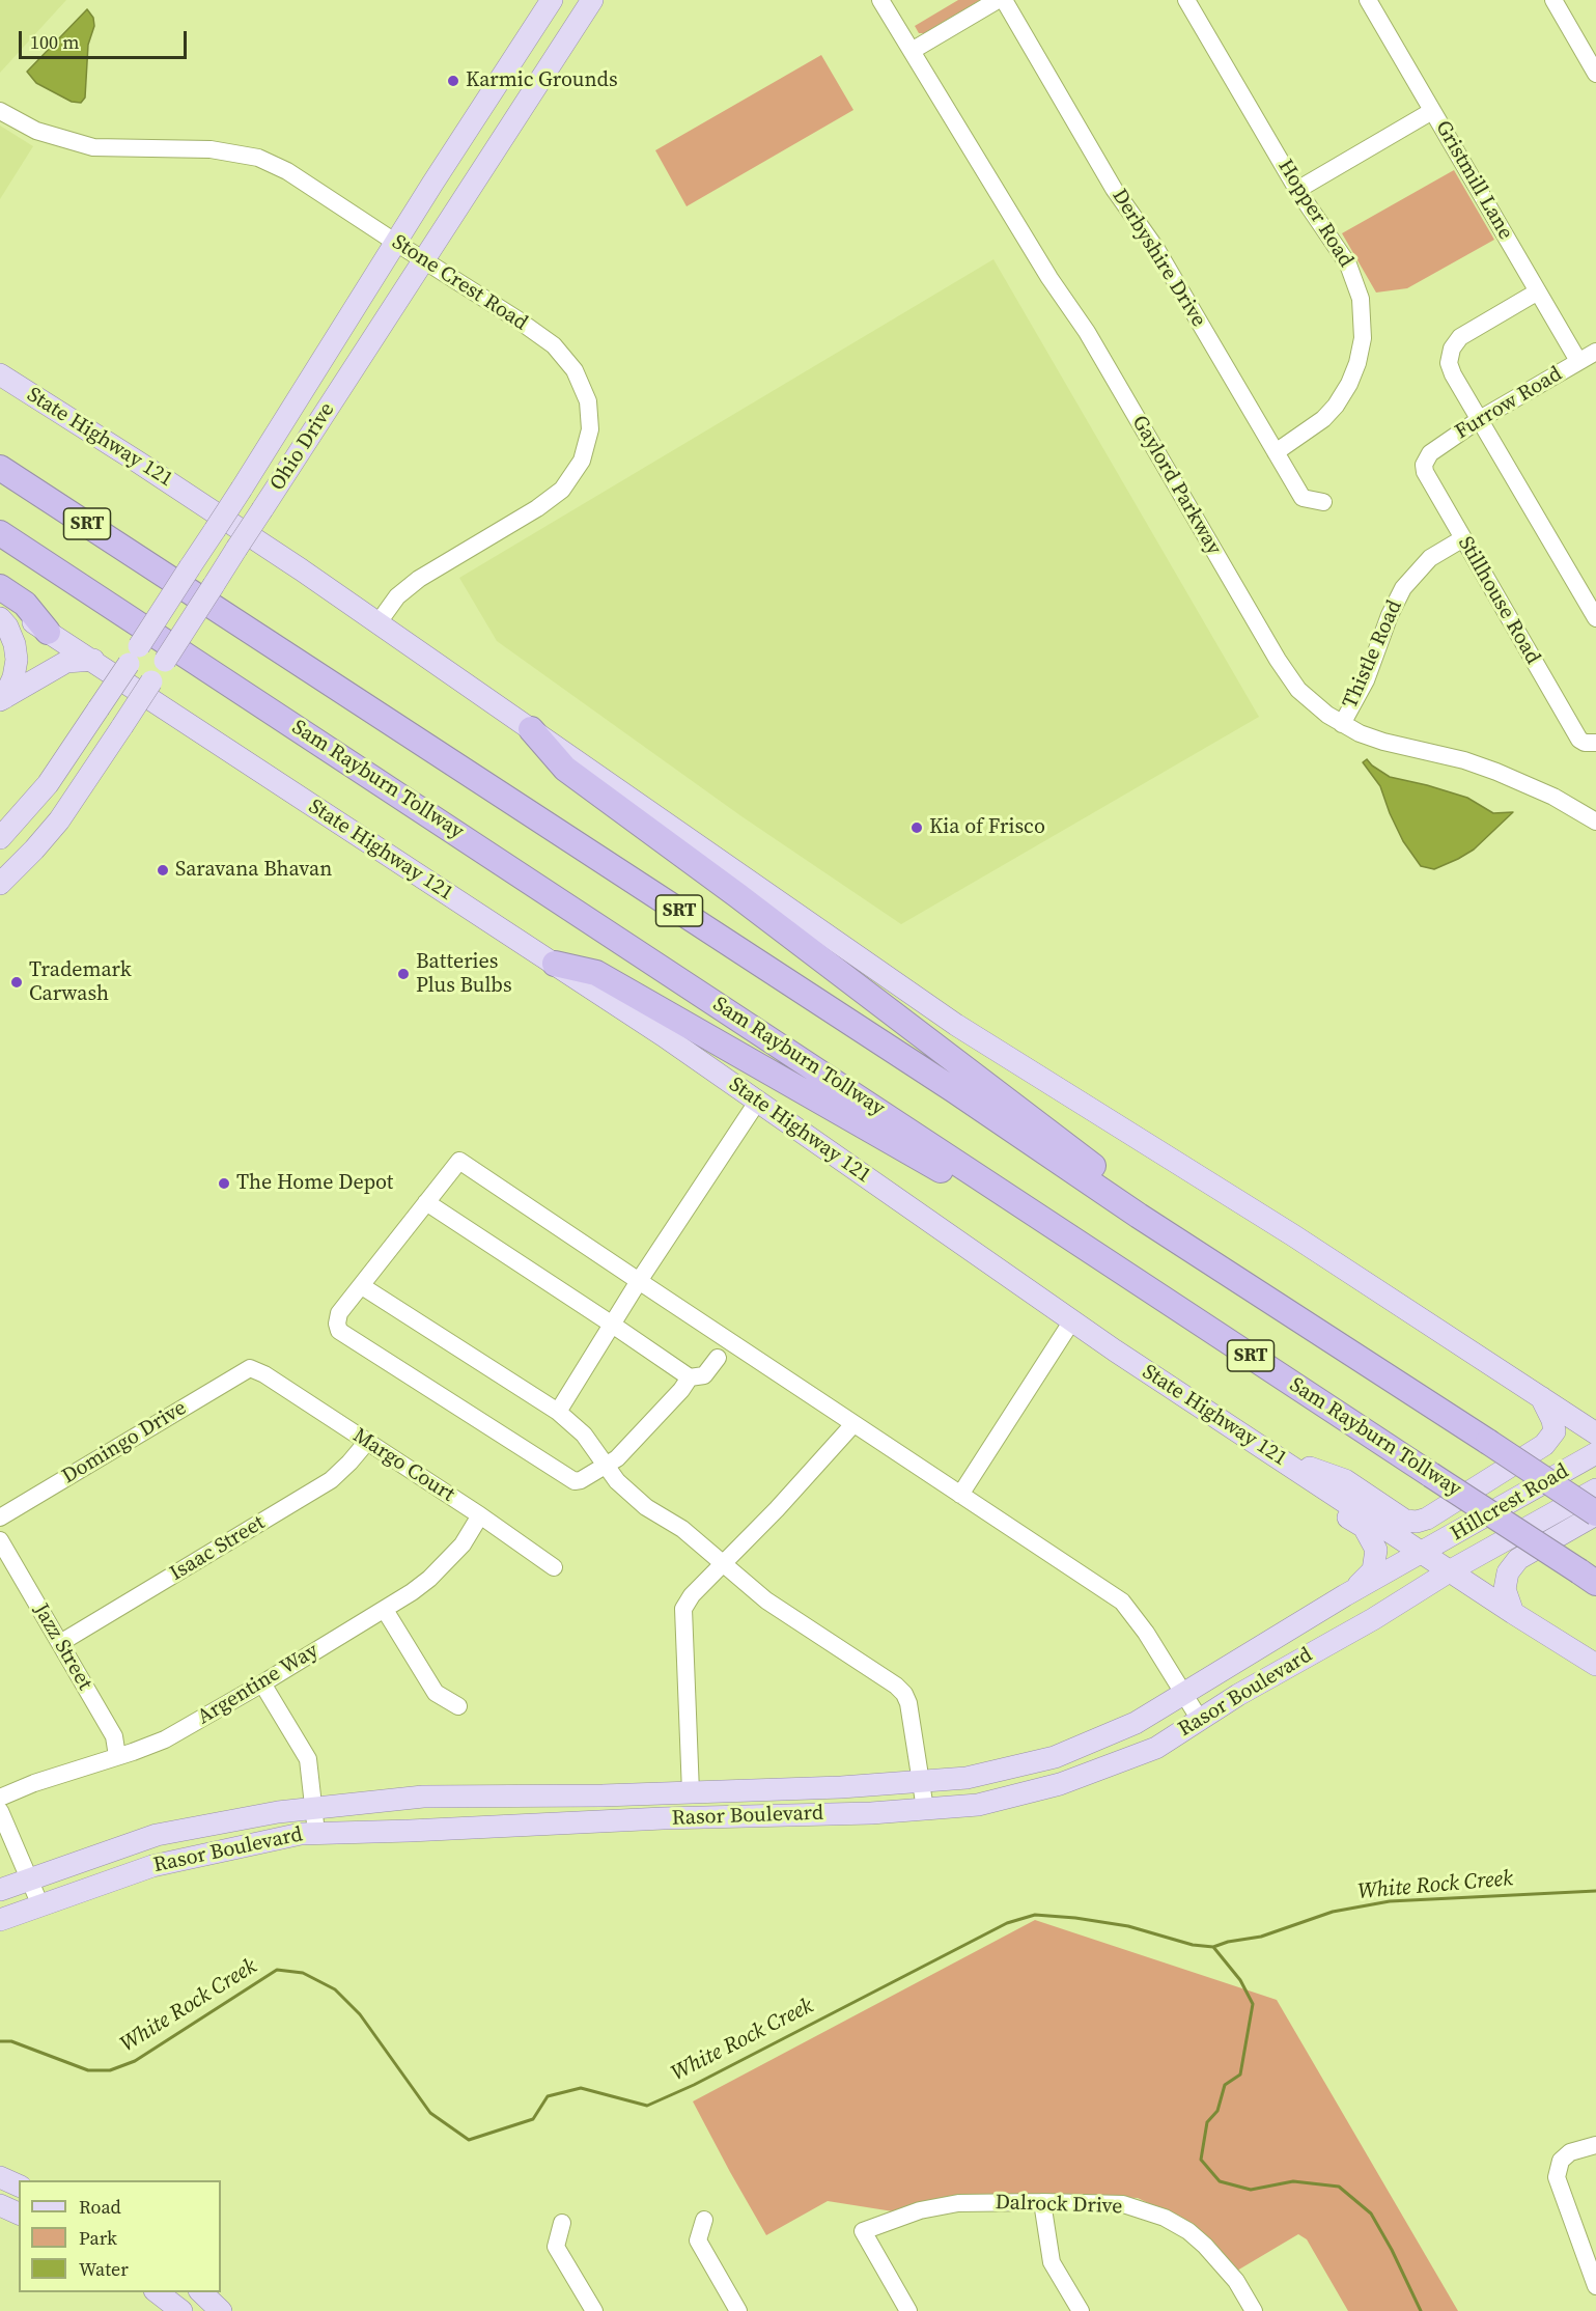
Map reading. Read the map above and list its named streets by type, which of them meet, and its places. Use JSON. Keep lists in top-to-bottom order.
{
  "streets": {
    "highway": ["SRT", "Sam Rayburn Tollway"],
    "main road": [
      "State Highway 121",
      "Ohio Drive",
      "Hillcrest Road",
      "Rasor Boulevard"
    ],
    "street": [
      "Gristmill Lane",
      "Hopper Road",
      "Derbyshire Drive",
      "Stone Crest Road",
      "Furrow Road",
      "Gaylord Parkway",
      "Stillhouse Road",
      "Thistle Road",
      "Domingo Drive",
      "Margo Court",
      "Isaac Street",
      "Jazz Street",
      "Argentine Way",
      "Dalrock Drive"
    ]
  },
  "crossings": [
    ["Gristmill Lane", "Furrow Road"],
    ["Hopper Road", "Derbyshire Drive"],
    ["Stone Crest Road", "State Highway 121"],
    ["Stone Crest Road", "Ohio Drive"],
    ["Furrow Road", "Stillhouse Road"],
    ["State Highway 121", "Hillcrest Road"],
    ["State Highway 121", "Rasor Boulevard"],
    ["Gaylord Parkway", "Thistle Road"],
    ["Stillhouse Road", "Thistle Road"],
    ["Domingo Drive", "Margo Court"],
    ["Margo Court", "Isaac Street"],
    ["Margo Court", "Argentine Way"],
    ["Hillcrest Road", "Rasor Boulevard"],
    ["Isaac Street", "Jazz Street"],
    ["Jazz Street", "Argentine Way"]
  ],
  "water": ["White Rock Creek"],
  "places": [
    "Karmic Grounds",
    "Kia of Frisco",
    "Saravana Bhavan",
    "Batteries Plus Bulbs",
    "Trademark Carwash",
    "The Home Depot"
  ],
  "legend": ["Road", "Park", "Water"],
  "scale_bar": "100 m"
}
